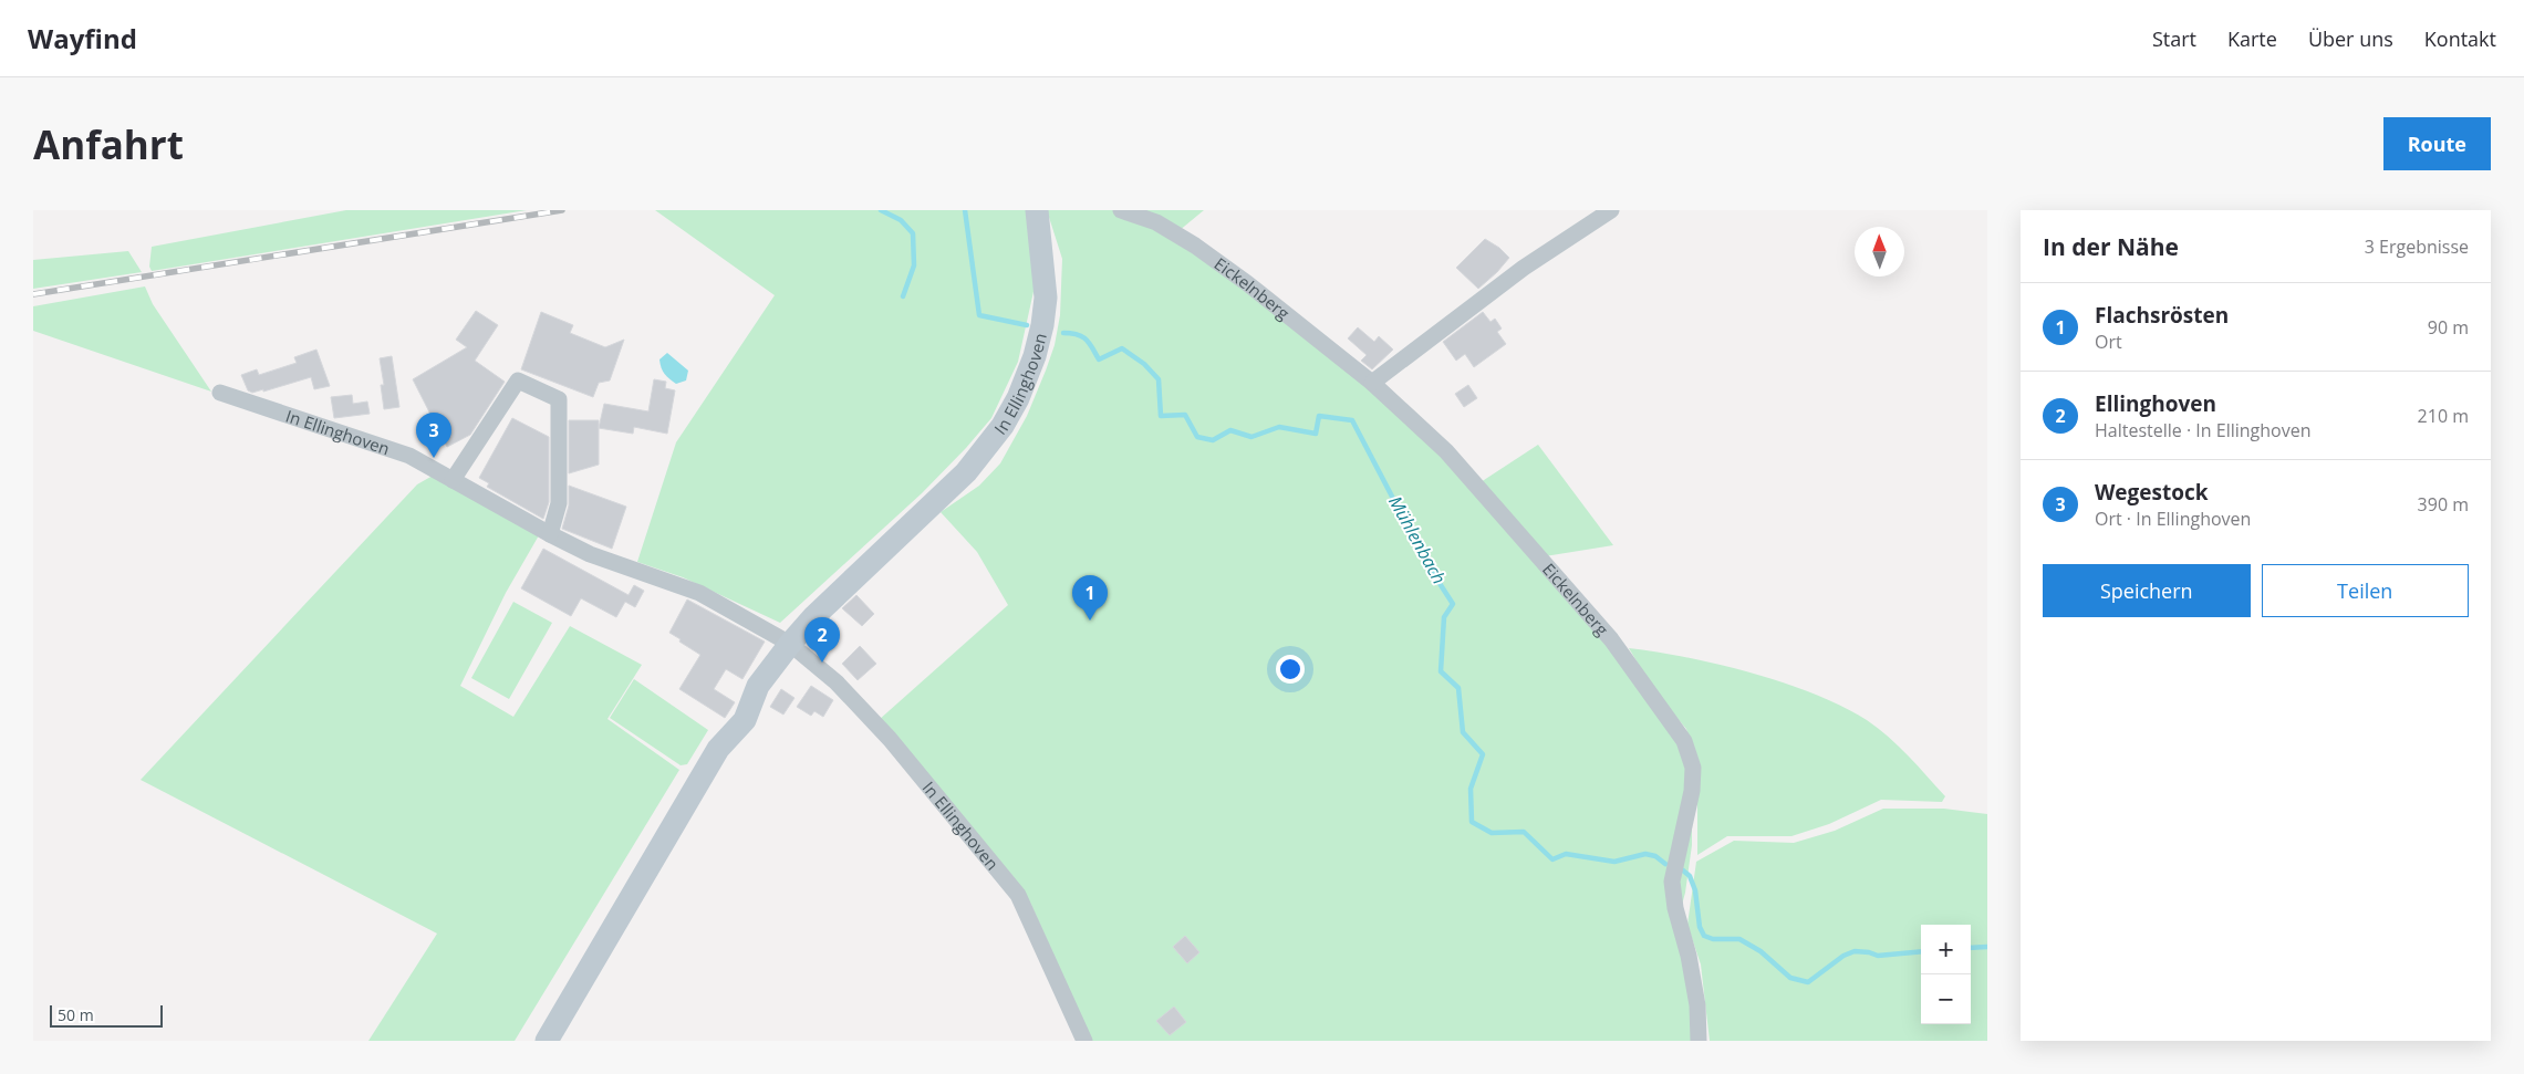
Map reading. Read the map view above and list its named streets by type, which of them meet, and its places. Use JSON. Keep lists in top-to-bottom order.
{
  "streets": {
    "street": ["Eickelnberg", "In Ellinghoven"]
  },
  "water": ["Mühlenbach"],
  "scale_bar": "50 m",
  "north": "top",
  "page": {
    "header": "Wayfind",
    "nav": [
      "Start",
      "Karte",
      "Über uns",
      "Kontakt"
    ],
    "buttons": [
      "Route",
      ["Speichern", "Teilen"]
    ],
    "title": "Anfahrt",
    "heading": ["In der Nähe", "3 Ergebnisse"],
    "list": [
      {
        "mark": "1",
        "name": "Flachsrösten",
        "note": "Ort",
        "value": "90 m"
      },
      {
        "mark": "2",
        "name": "Ellinghoven",
        "note": "Haltestelle · In Ellinghoven",
        "value": "210 m"
      },
      {
        "mark": "3",
        "name": "Wegestock",
        "note": "Ort · In Ellinghoven",
        "value": "390 m"
      }
    ],
    "pins": ["3", "1", "2"],
    "map_buttons": ["+", "−"],
    "scale": "50 m"
  }
}
